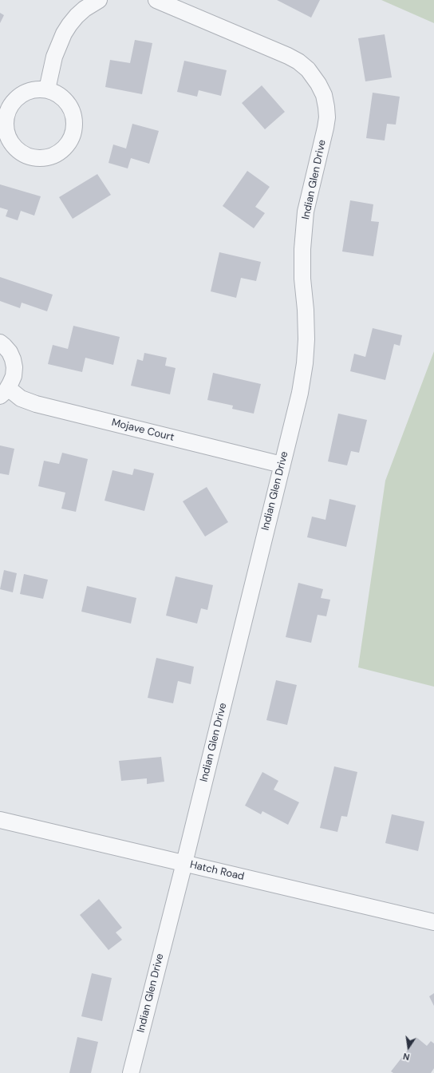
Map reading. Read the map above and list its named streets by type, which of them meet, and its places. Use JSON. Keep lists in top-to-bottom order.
{
  "streets": {
    "street": ["Indian Glen Drive", "Mojave Court", "Hatch Road"]
  },
  "crossings": [
    ["Indian Glen Drive", "Mojave Court"],
    ["Indian Glen Drive", "Hatch Road"]
  ],
  "north": "bottom"
}
